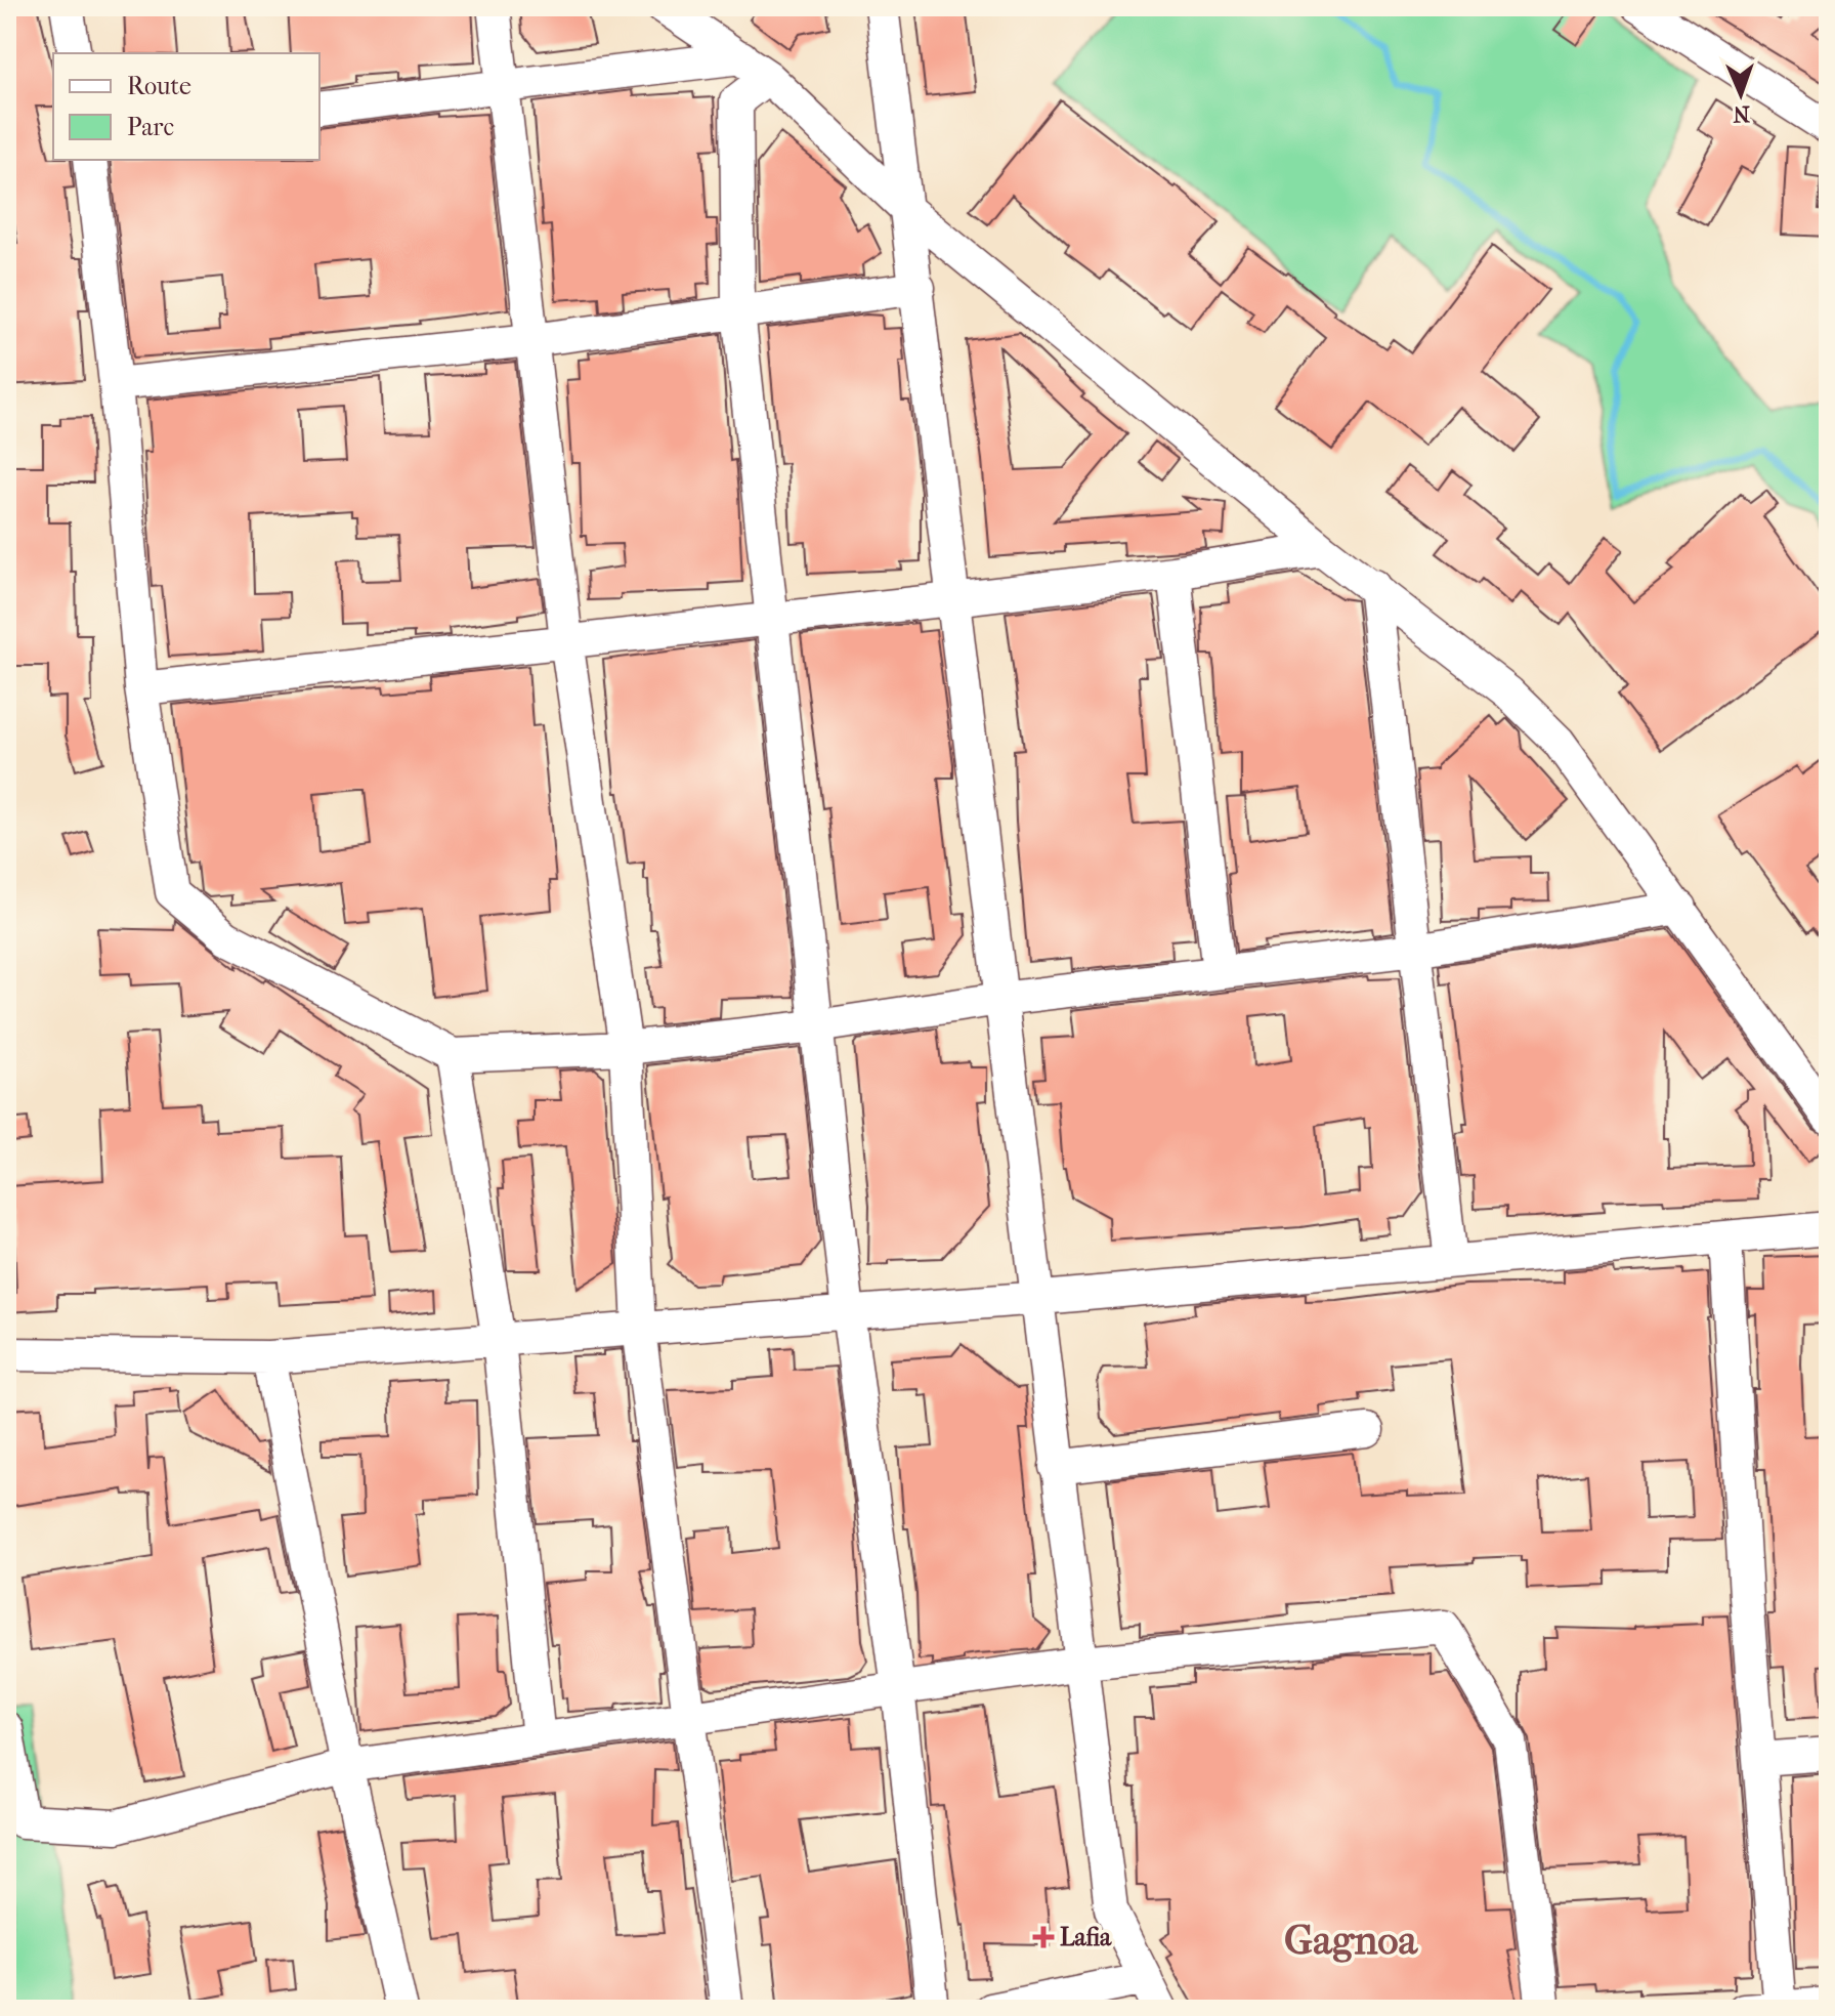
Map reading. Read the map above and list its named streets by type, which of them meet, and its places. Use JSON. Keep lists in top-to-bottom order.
{
  "districts": ["Gagnoa"],
  "places": {
    "health": ["Lafia"]
  },
  "legend": ["Route", "Parc"],
  "north": "bottom"
}
